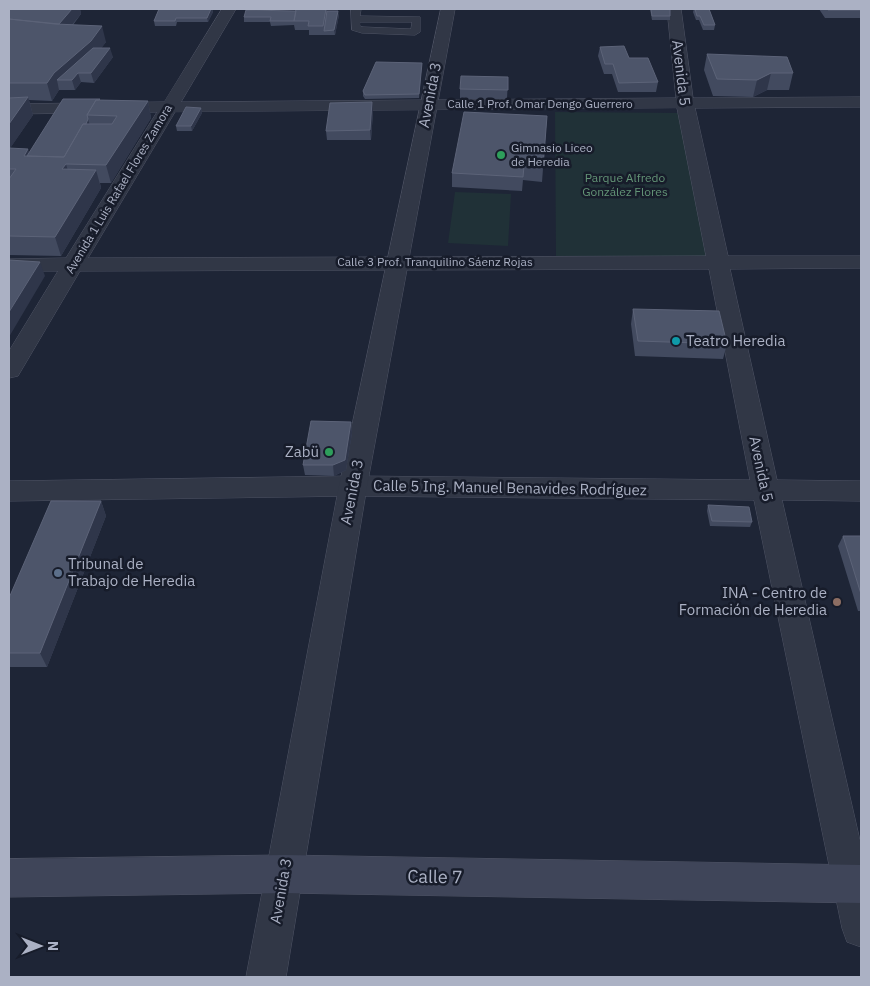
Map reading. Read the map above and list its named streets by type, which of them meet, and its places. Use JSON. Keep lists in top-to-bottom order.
{
  "streets": {
    "main road": ["Calle 7"],
    "street": [
      "Avenida 5",
      "Avenida 3",
      "Calle 1 Prof. Omar Dengo Guerrero",
      "Avenida 1 Luis Rafael Flores Zamora",
      "Calle 3 Prof. Tranquilino Sáenz Rojas",
      "Calle 5 Ing. Manuel Benavides Rodríguez"
    ]
  },
  "crossings": [
    ["Avenida 5", "Calle 1 Prof. Omar Dengo Guerrero"],
    ["Avenida 5", "Calle 3 Prof. Tranquilino Sáenz Rojas"],
    ["Avenida 5", "Calle 5 Ing. Manuel Benavides Rodríguez"],
    ["Avenida 5", "Calle 7"],
    ["Avenida 3", "Calle 1 Prof. Omar Dengo Guerrero"],
    ["Avenida 3", "Calle 3 Prof. Tranquilino Sáenz Rojas"],
    ["Avenida 3", "Calle 5 Ing. Manuel Benavides Rodríguez"],
    ["Avenida 3", "Calle 7"],
    ["Calle 1 Prof. Omar Dengo Guerrero", "Avenida 1 Luis Rafael Flores Zamora"],
    ["Avenida 1 Luis Rafael Flores Zamora", "Calle 3 Prof. Tranquilino Sáenz Rojas"]
  ],
  "parks": ["Parque Alfredo González Flores"],
  "places": [
    "Gimnasio Liceo de Heredia",
    "Teatro Heredia",
    "Zabü",
    "Tribunal de Trabajo de Heredia",
    "INA - Centro de Formación de Heredia"
  ],
  "north": "right"
}
